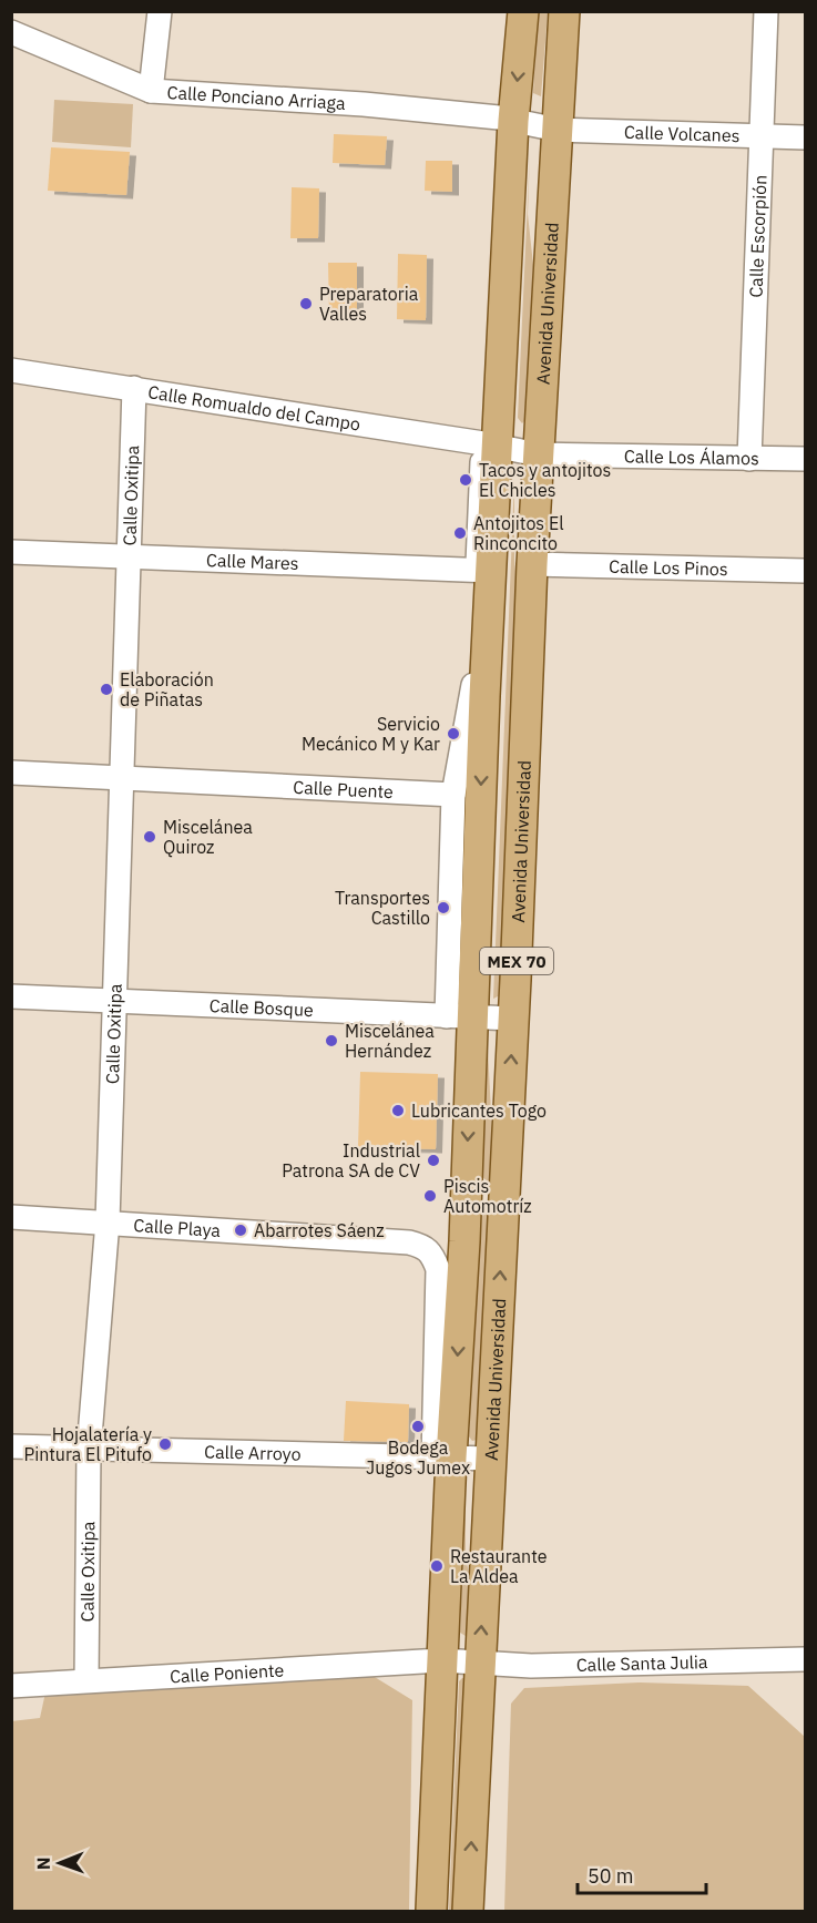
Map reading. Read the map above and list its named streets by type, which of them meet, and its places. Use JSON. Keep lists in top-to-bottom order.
{
  "streets": {
    "main road": ["Avenida Universidad", "MEX 70"],
    "street": [
      "Calle Ponciano Arriaga",
      "Calle Volcanes",
      "Calle Escorpión",
      "Calle Romualdo del Campo",
      "Calle Los Álamos",
      "Calle Oxitipa",
      "Calle Mares",
      "Calle Los Pinos",
      "Calle Puente",
      "Calle Bosque",
      "Calle Playa",
      "Calle Arroyo",
      "Calle Santa Julia",
      "Calle Poniente"
    ]
  },
  "crossings": [
    ["Calle Ponciano Arriaga", "Calle Volcanes"],
    ["Calle Ponciano Arriaga", "Avenida Universidad"],
    ["Calle Ponciano Arriaga", "MEX 70"],
    ["Calle Volcanes", "Calle Escorpión"],
    ["Calle Volcanes", "Avenida Universidad"],
    ["Calle Escorpión", "Calle Los Álamos"],
    ["Avenida Universidad", "Calle Romualdo del Campo"],
    ["Avenida Universidad", "Calle Los Álamos"],
    ["Avenida Universidad", "Calle Los Pinos"],
    ["Avenida Universidad", "Calle Bosque"],
    ["Avenida Universidad", "Calle Arroyo"],
    ["Avenida Universidad", "Calle Santa Julia"],
    ["Calle Romualdo del Campo", "Calle Los Álamos"],
    ["Calle Romualdo del Campo", "Calle Oxitipa"],
    ["Calle Romualdo del Campo", "MEX 70"],
    ["Calle Oxitipa", "Calle Mares"],
    ["Calle Oxitipa", "Calle Puente"],
    ["Calle Oxitipa", "Calle Bosque"],
    ["Calle Oxitipa", "Calle Playa"],
    ["Calle Oxitipa", "Calle Arroyo"],
    ["Calle Oxitipa", "Calle Poniente"],
    ["Calle Mares", "MEX 70"],
    ["MEX 70", "Calle Bosque"],
    ["MEX 70", "Calle Playa"],
    ["MEX 70", "Calle Arroyo"],
    ["MEX 70", "Calle Santa Julia"],
    ["MEX 70", "Calle Poniente"],
    ["Calle Playa", "Calle Arroyo"],
    ["Calle Santa Julia", "Calle Poniente"]
  ],
  "places": [
    "Preparatoria Valles",
    "Tacos y antojitos El Chicles",
    "Antojitos El Rinconcito",
    "Elaboración de Piñatas",
    "Servicio Mecánico M y Kar",
    "Miscelánea Quiroz",
    "Transportes Castillo",
    "Miscelánea Hernández",
    "Lubricantes Togo",
    "Industrial Patrona SA de CV",
    "Piscis Automotríz",
    "Abarrotes Sáenz",
    "Bodega Jugos Jumex",
    "Hojalatería y Pintura El Pitufo",
    "Restaurante La Aldea"
  ],
  "scale_bar": "50 m",
  "north": "left"
}
